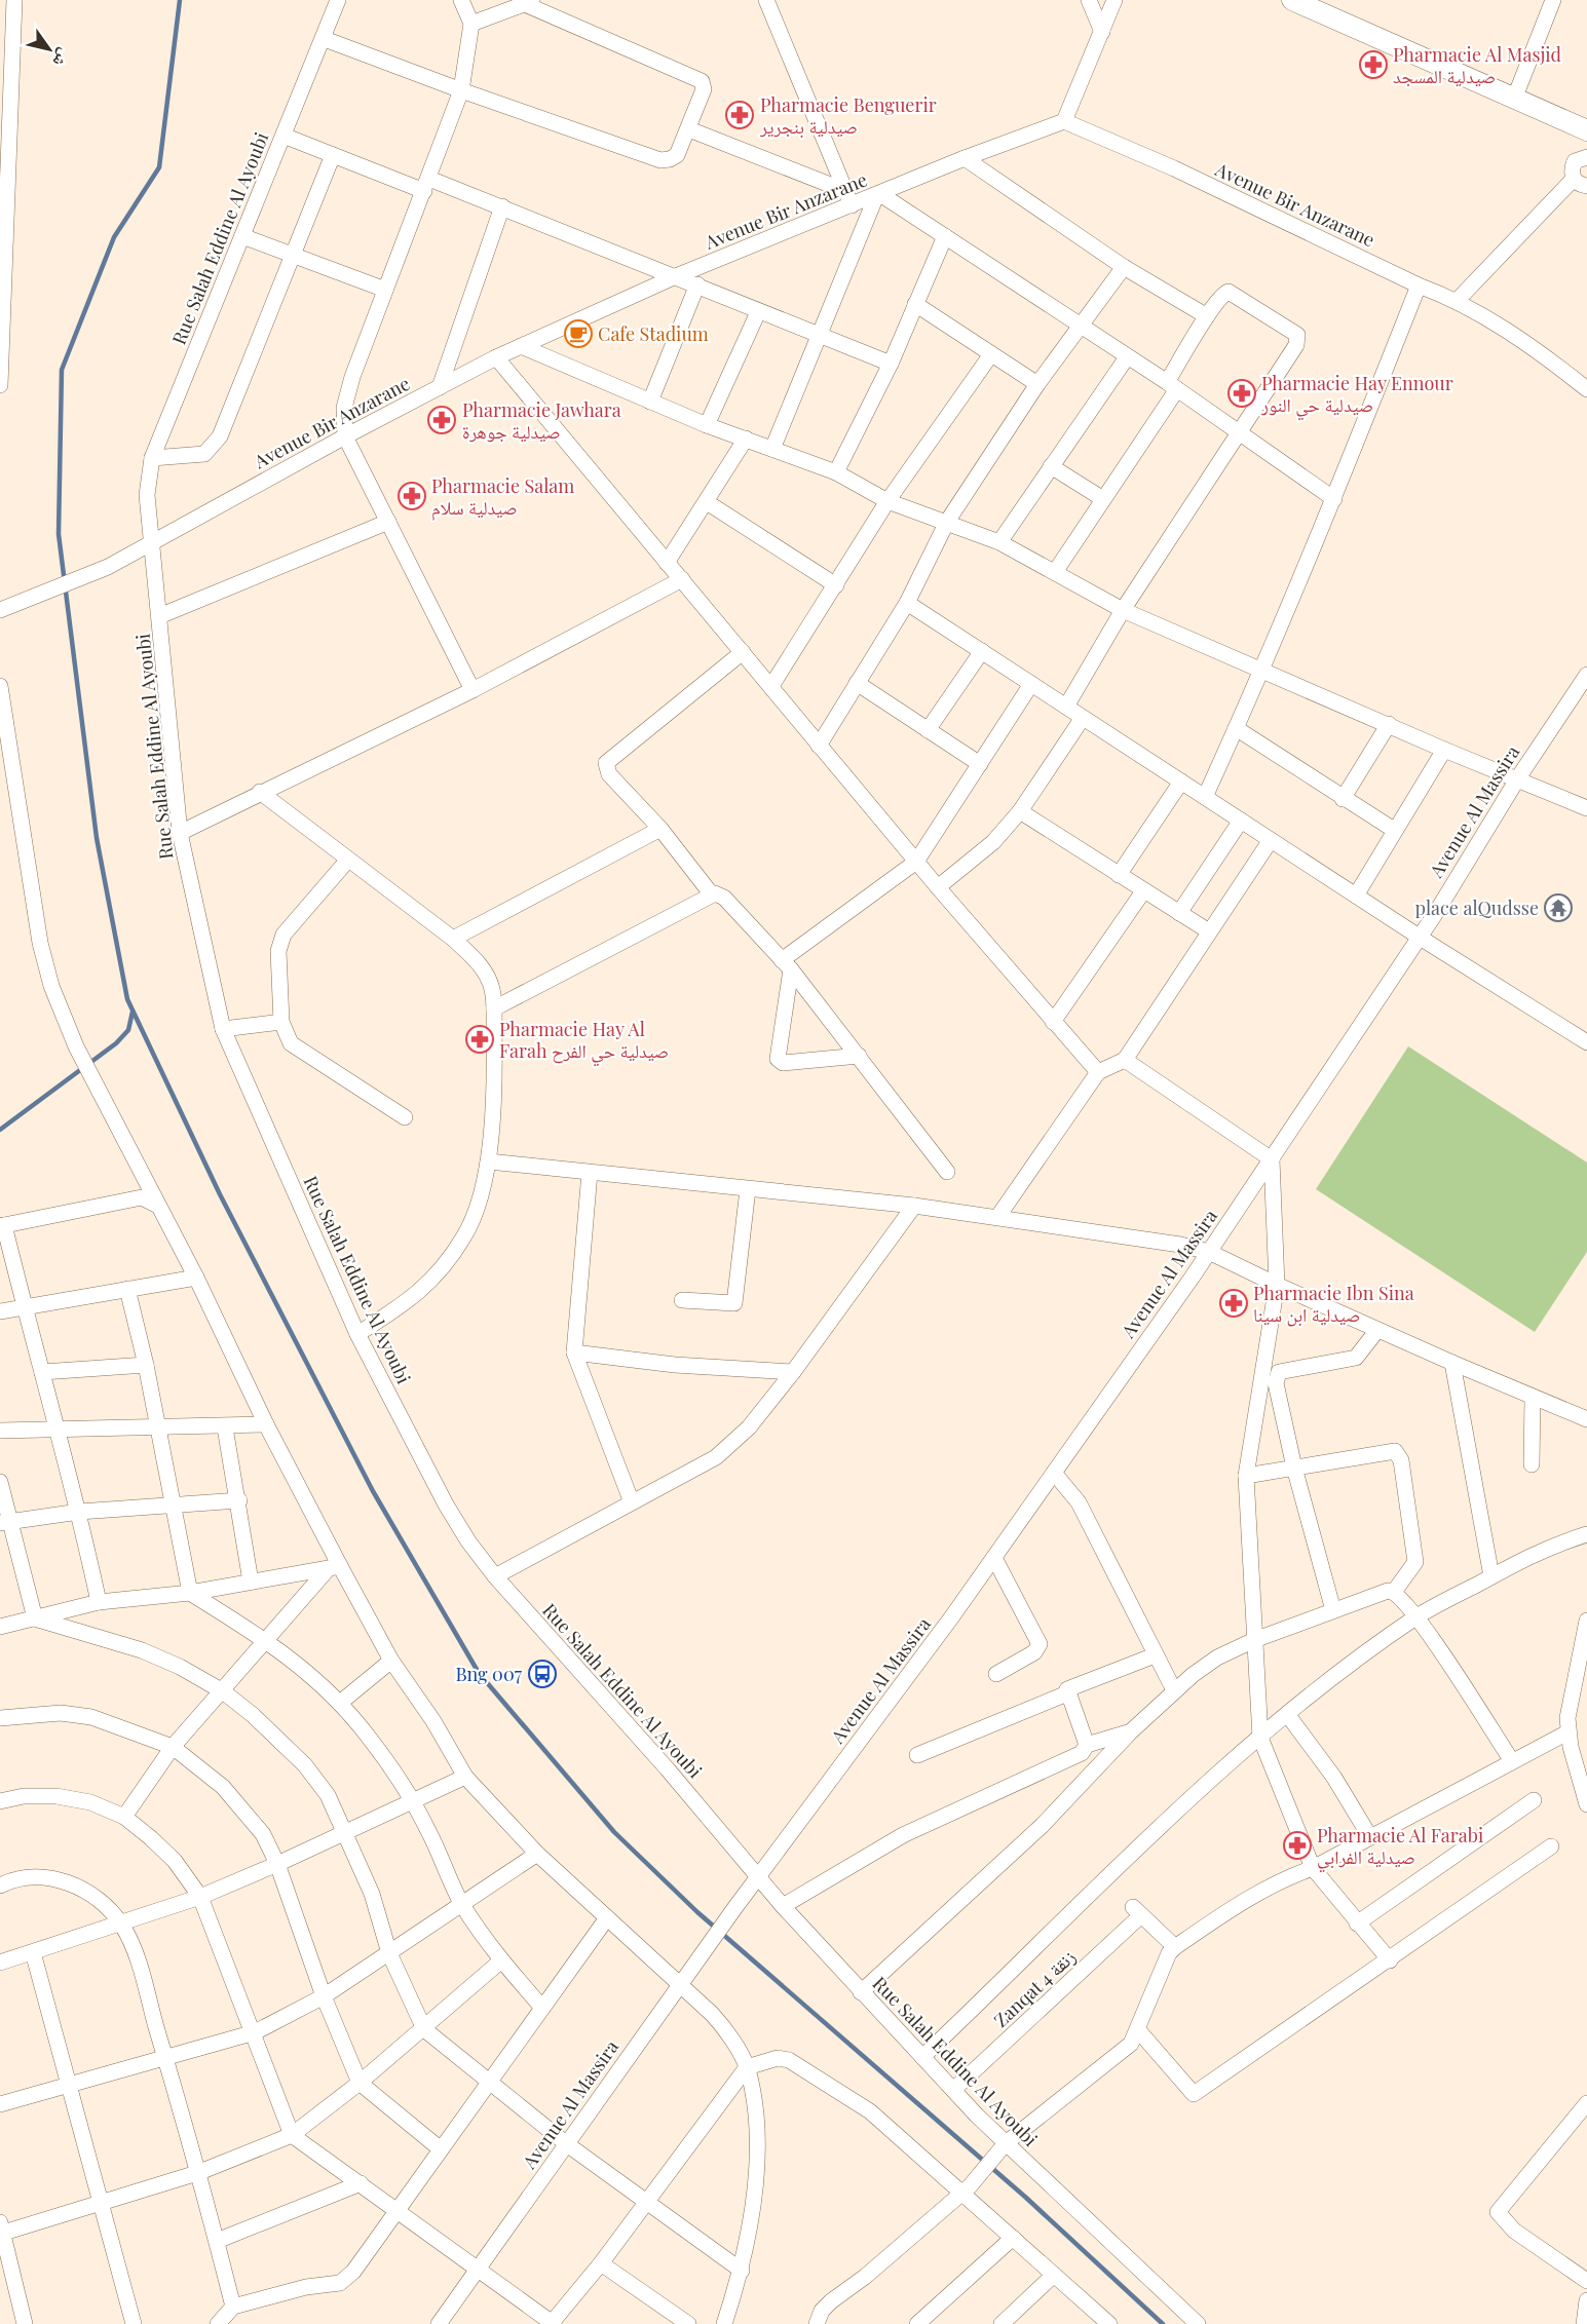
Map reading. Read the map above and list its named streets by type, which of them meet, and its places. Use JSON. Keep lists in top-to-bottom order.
{
  "streets": {
    "street": [
      "Avenue Bir Anzarane",
      "Rue Salah Eddine Al Ayoubi",
      "Avenue Al Massira",
      "Zanqat 4 زنقة"
    ]
  },
  "crossings": [
    ["Avenue Bir Anzarane", "Rue Salah Eddine Al Ayoubi"],
    ["Rue Salah Eddine Al Ayoubi", "Avenue Al Massira"],
    ["Rue Salah Eddine Al Ayoubi", "Zanqat 4 زنقة"]
  ],
  "places": {
    "pharmacy": [
      "Pharmacie Al Masjid صيدلية المسجد",
      "Pharmacie Benguerir صيدلية بنجرير",
      "Pharmacie Hay Ennour صيدلية حي النور",
      "Pharmacie Jawhara صيدلية جوهرة",
      "Pharmacie Salam صيدلية سلام",
      "Pharmacie Hay Al Farah صيدلية حي الفرح",
      "Pharmacie Ibn Sina صيدلية ابن سينا",
      "Pharmacie Al Farabi صيدلية الفرابي"
    ],
    "cafe": ["Cafe Stadium"],
    "temple": ["place alQudsse"],
    "bus stop": ["Bng 007"]
  },
  "north": "bottom right"
}
